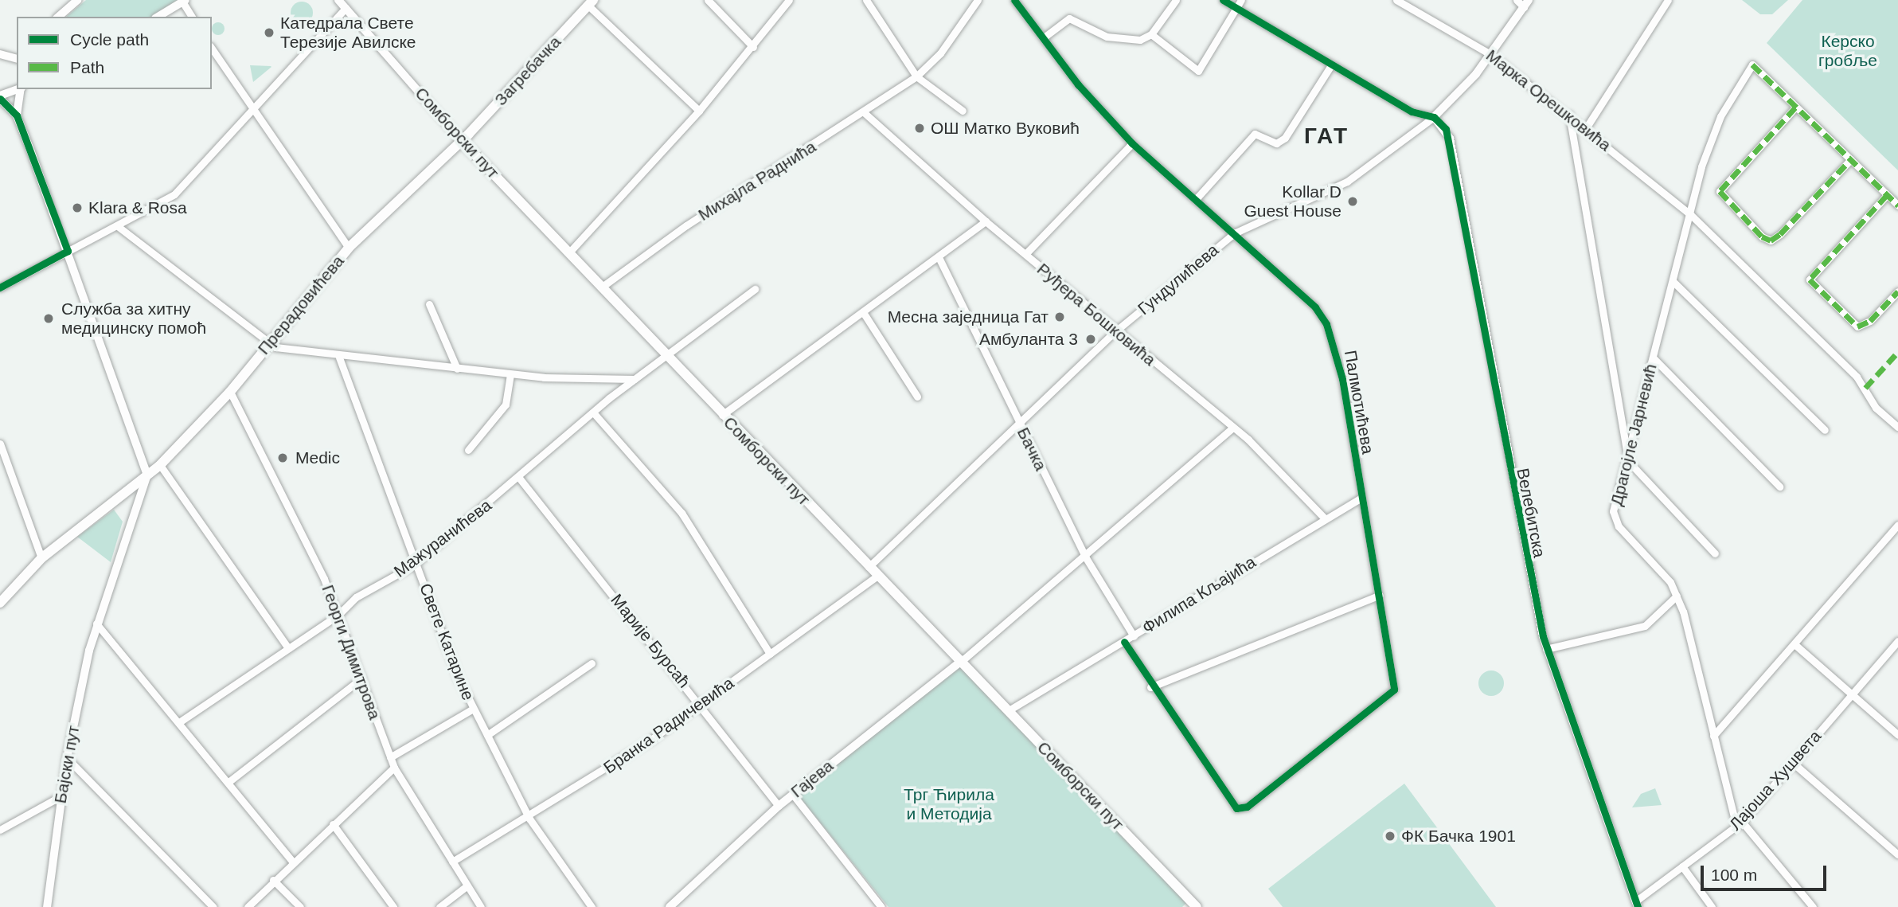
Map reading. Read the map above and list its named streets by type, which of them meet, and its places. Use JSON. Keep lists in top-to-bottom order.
{
  "streets": {
    "main road": ["Загребачка", "Сомборски пут", "Прерадовићева"],
    "street": [
      "Марка Орешковића",
      "Михајла Раднића",
      "Гундулићева",
      "Руђера Бошковића",
      "Палмотићева",
      "Драгојле Јарневић",
      "Бачка",
      "Велебитска",
      "Мажуранићева",
      "Филипа Кљајића",
      "Марије Бурсаћ",
      "Свете Катарине",
      "Георги Димитрова",
      "Бранка Радичевића",
      "Бајски пут",
      "Гајева",
      "Лајоша Хушвета"
    ]
  },
  "crossings": [
    ["Загребачка", "Сомборски пут"],
    ["Загребачка", "Прерадовићева"],
    ["Марка Орешковића", "Гундулићева"],
    ["Марка Орешковића", "Драгојле Јарневић"],
    ["Сомборски пут", "Михајла Раднића"],
    ["Сомборски пут", "Гундулићева"],
    ["Сомборски пут", "Прерадовићева"],
    ["Сомборски пут", "Мажуранићева"],
    ["Сомборски пут", "Филипа Кљајића"],
    ["Сомборски пут", "Бранка Радичевића"],
    ["Сомборски пут", "Гајева"],
    ["Михајла Раднића", "Руђера Бошковића"],
    ["Гундулићева", "Руђера Бошковића"],
    ["Гундулићева", "Палмотићева"],
    ["Гундулићева", "Бачка"],
    ["Гундулићева", "Велебитска"],
    ["Прерадовићева", "Георги Димитрова"],
    ["Прерадовићева", "Бајски пут"],
    ["Руђера Бошковића", "Филипа Кљајића"],
    ["Палмотићева", "Филипа Кљајића"],
    ["Драгојле Јарневић", "Лајоша Хушвета"],
    ["Бачка", "Филипа Кљајића"],
    ["Велебитска", "Лајоша Хушвета"],
    ["Мажуранићева", "Марије Бурсаћ"],
    ["Мажуранићева", "Свете Катарине"],
    ["Мажуранићева", "Георги Димитрова"],
    ["Марије Бурсаћ", "Бранка Радичевића"],
    ["Марије Бурсаћ", "Гајева"],
    ["Свете Катарине", "Бранка Радичевића"],
    ["Георги Димитрова", "Бранка Радичевића"]
  ],
  "districts": ["ГАТ"],
  "parks": ["Керско гробље", "Трг Ћирила и Методија"],
  "places": [
    "Катедрала Свете Терезије Авилске",
    "ОШ Матко Вуковић",
    "Kollar D Guest House",
    "Klara & Rosa",
    "Месна заједница Гат",
    "Служба за хитну медицинску помоћ",
    "Амбуланта 3",
    "Medic",
    "ФК Бачка 1901"
  ],
  "legend": ["Cycle path", "Path"],
  "scale_bar": "100 m"
}
